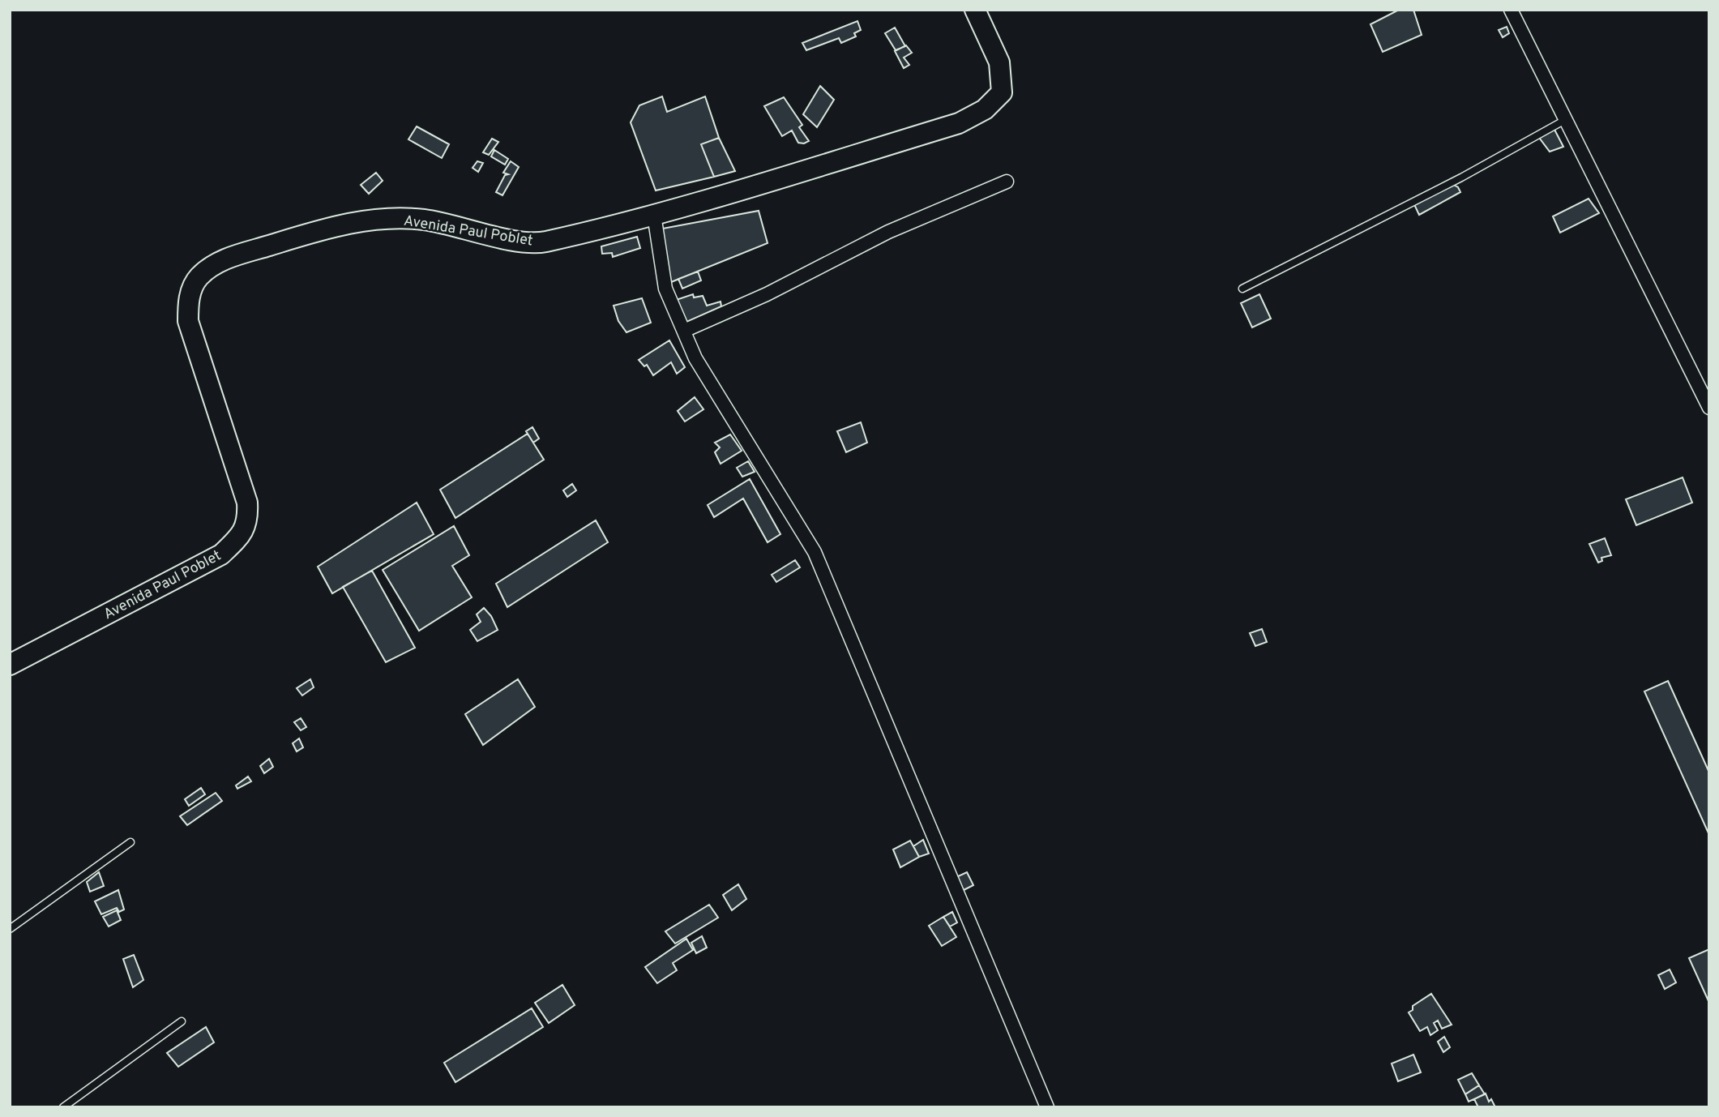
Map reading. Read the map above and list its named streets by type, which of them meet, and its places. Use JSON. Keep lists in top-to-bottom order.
{
  "streets": {
    "main road": ["Avenida Paul Poblet"]
  }
}
